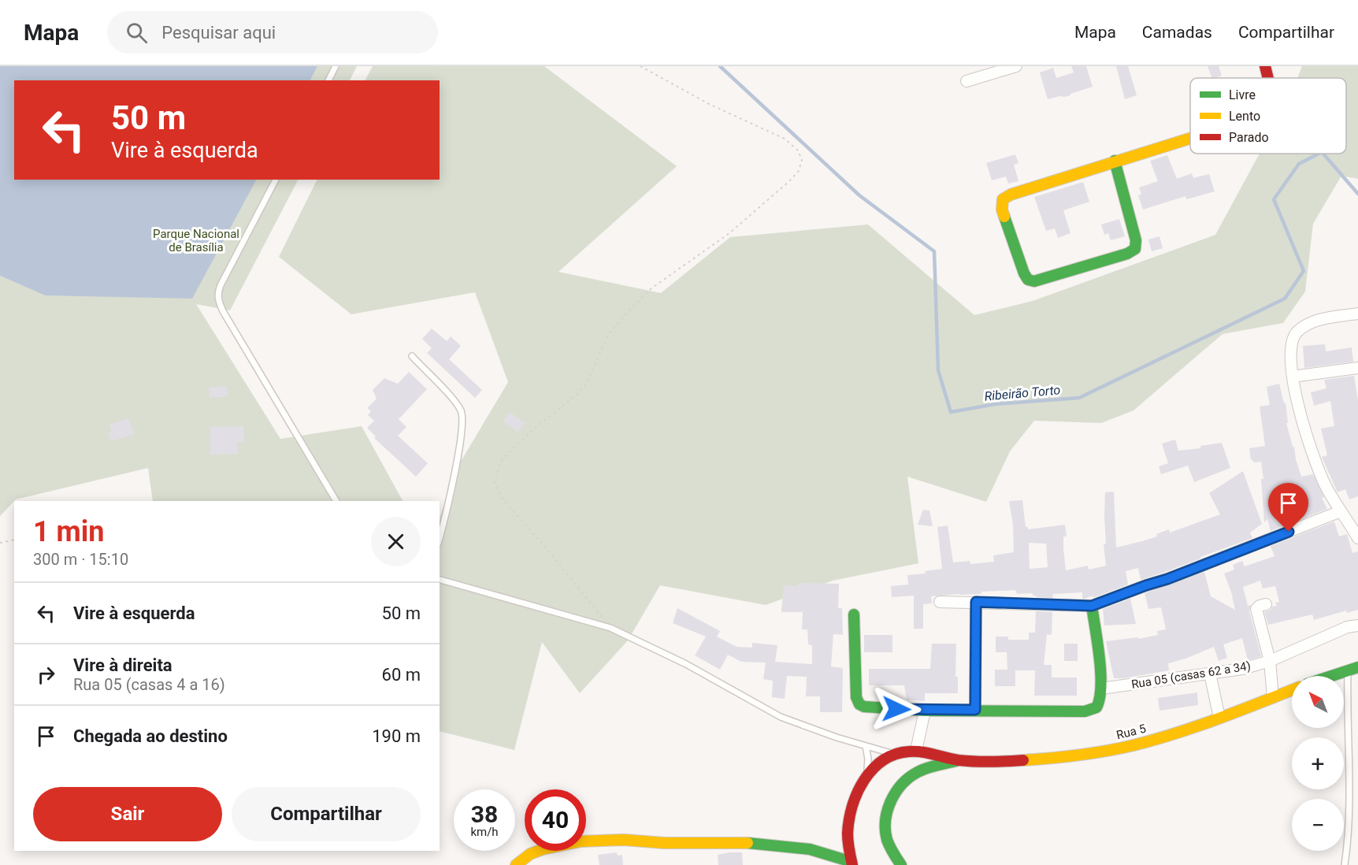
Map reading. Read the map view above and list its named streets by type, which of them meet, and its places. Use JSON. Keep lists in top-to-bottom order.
{
  "streets": {
    "street": ["Rua 05 (casas 62 a 34)", "Rua 5"]
  },
  "water": ["Ribeirão Torto"],
  "parks": ["Parque Nacional de Brasília"],
  "legend": ["Livre", "Lento", "Parado"],
  "north": "top left",
  "page": {
    "header": "Mapa",
    "search": "Pesquisar aqui",
    "nav": ["Mapa", "Camadas", "Compartilhar"],
    "turn": ["50 m", "Vire à esquerda"],
    "heading": ["1 min", "300 m · 15:10"],
    "list": [
      {
        "name": "Vire à esquerda",
        "value": "50 m"
      },
      {
        "name": "Vire à direita",
        "note": "Rua 05 (casas 4 a 16)",
        "value": "60 m"
      },
      {
        "name": "Chegada ao destino",
        "value": "190 m"
      }
    ],
    "map_buttons": ["+", "−"],
    "buttons": ["Sair", "Compartilhar"],
    "speed": "38 km/h",
    "limit": "40"
  }
}
